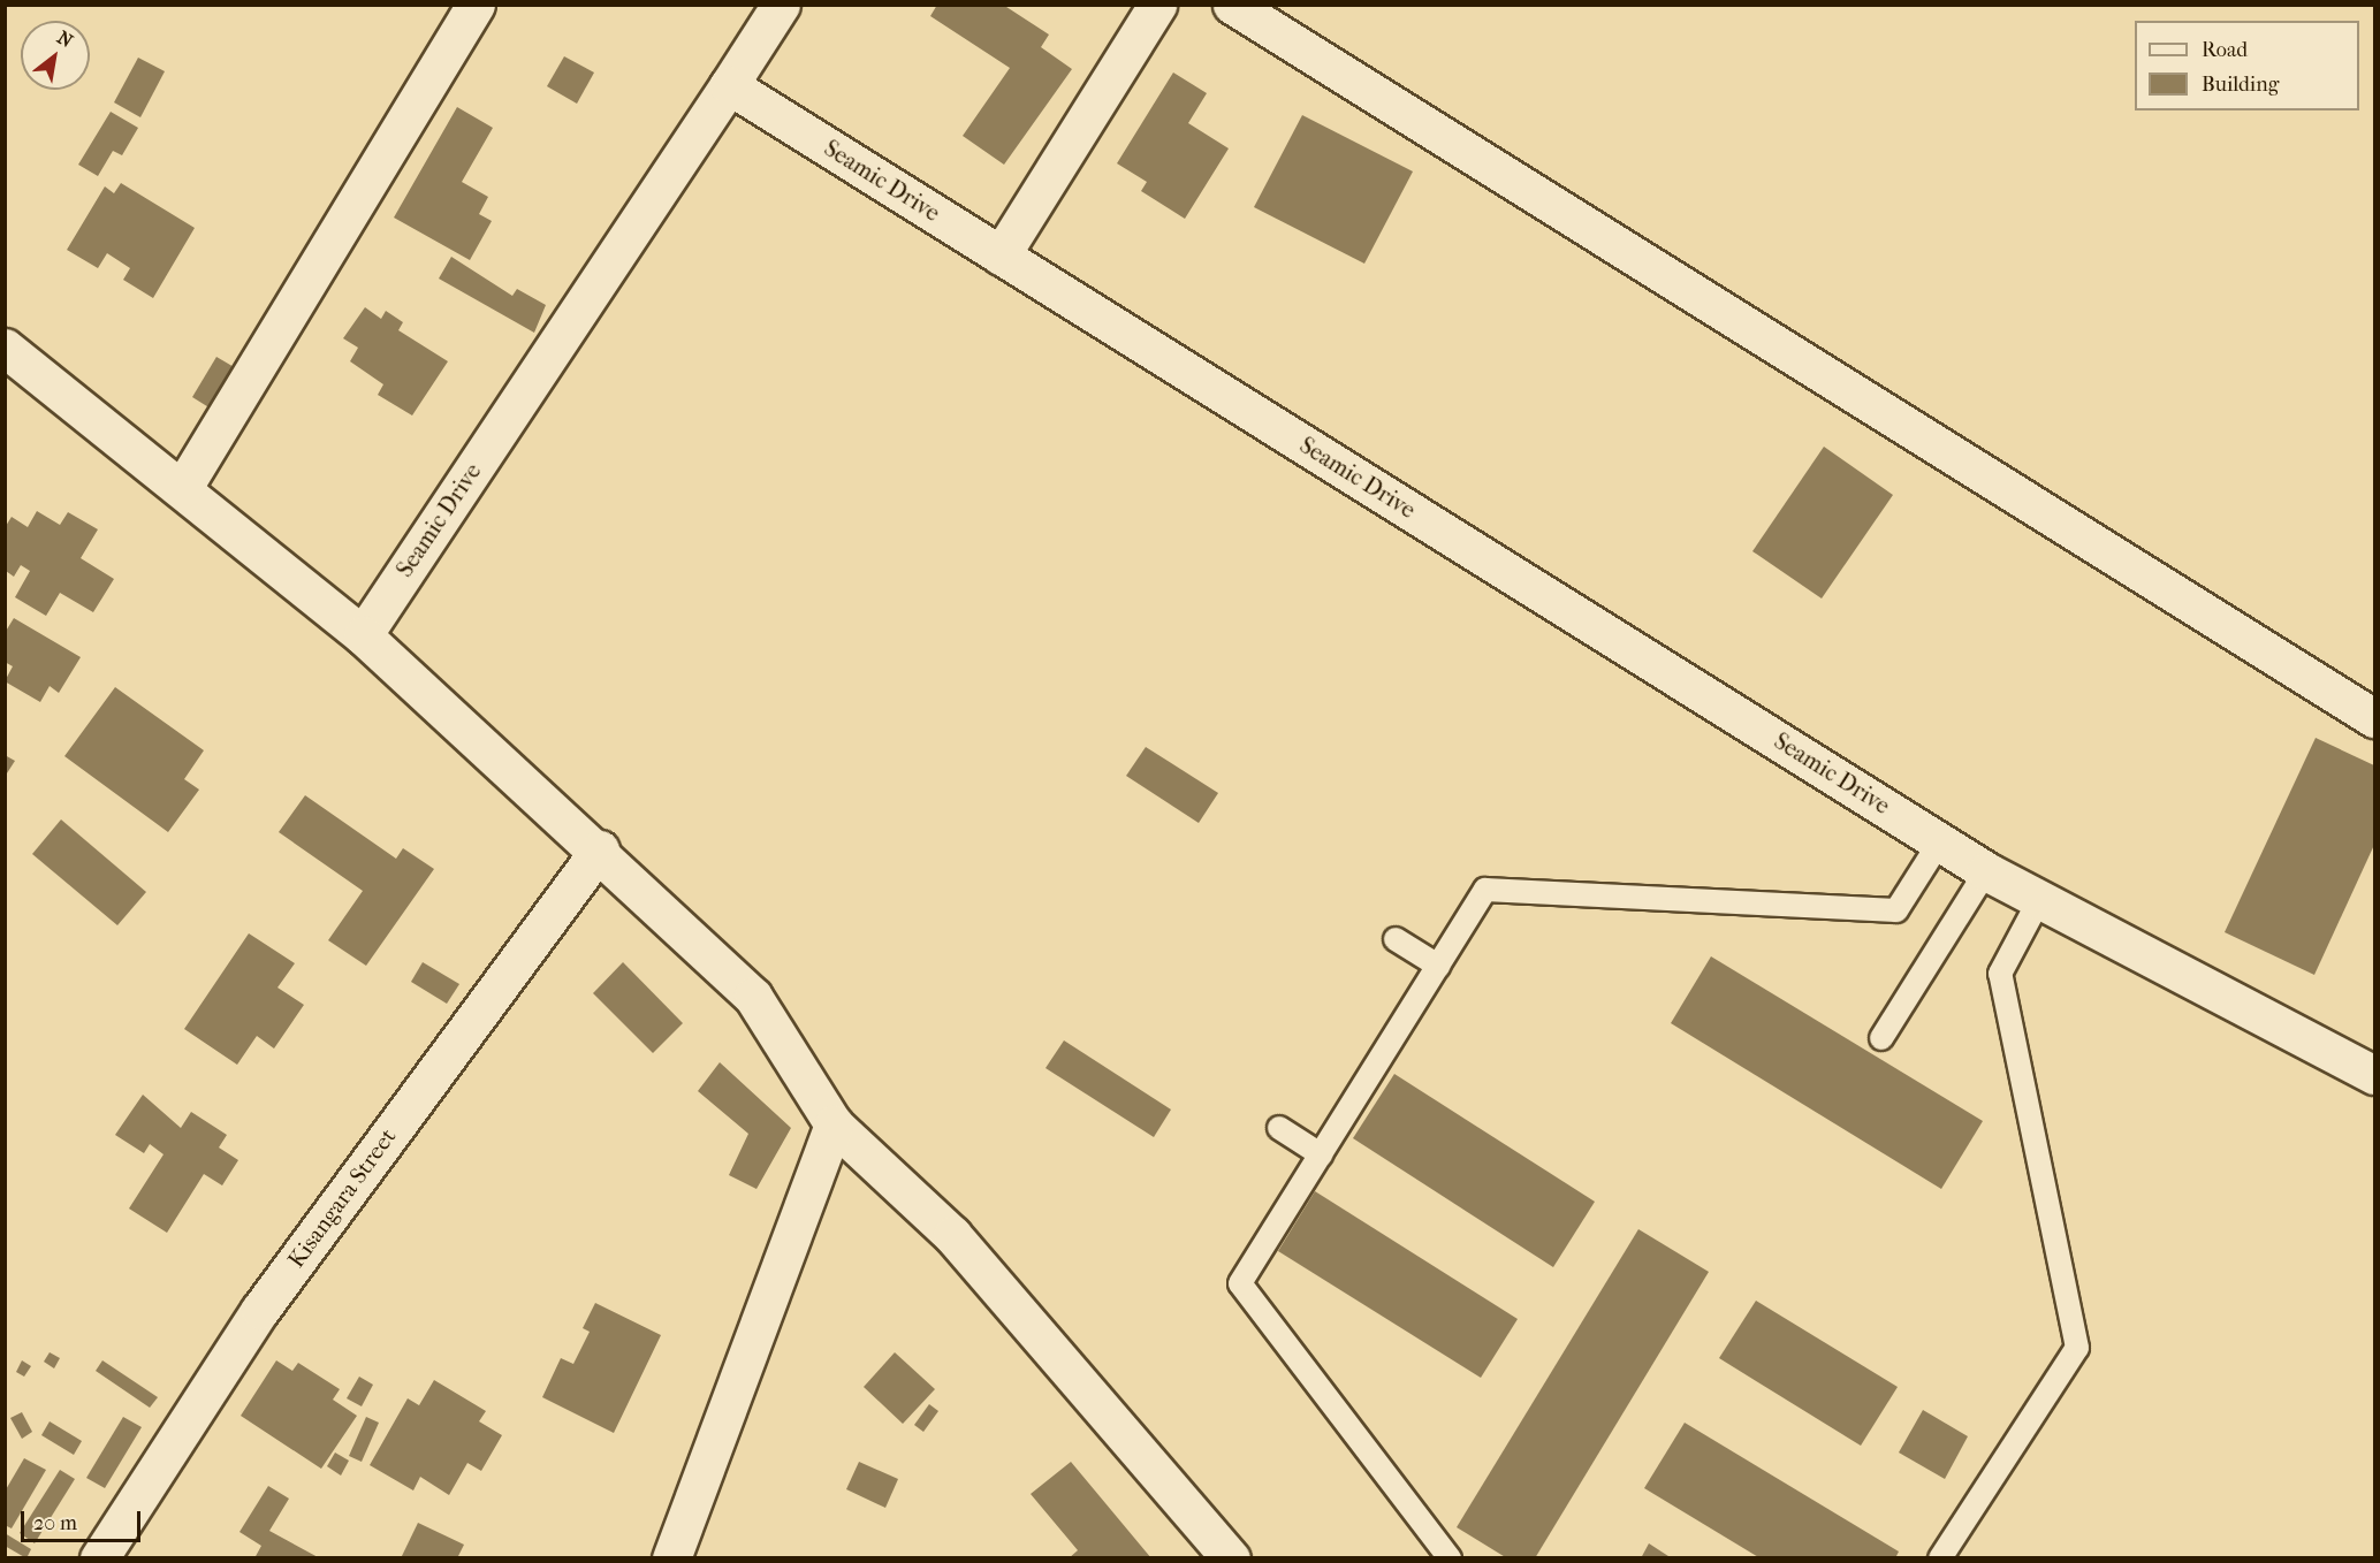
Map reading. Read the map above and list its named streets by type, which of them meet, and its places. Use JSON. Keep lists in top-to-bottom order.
{
  "streets": {
    "street": ["Seamic Drive", "Kisangara Street"]
  },
  "legend": ["Road", "Building"],
  "scale_bar": "20 m",
  "north": "top right"
}
